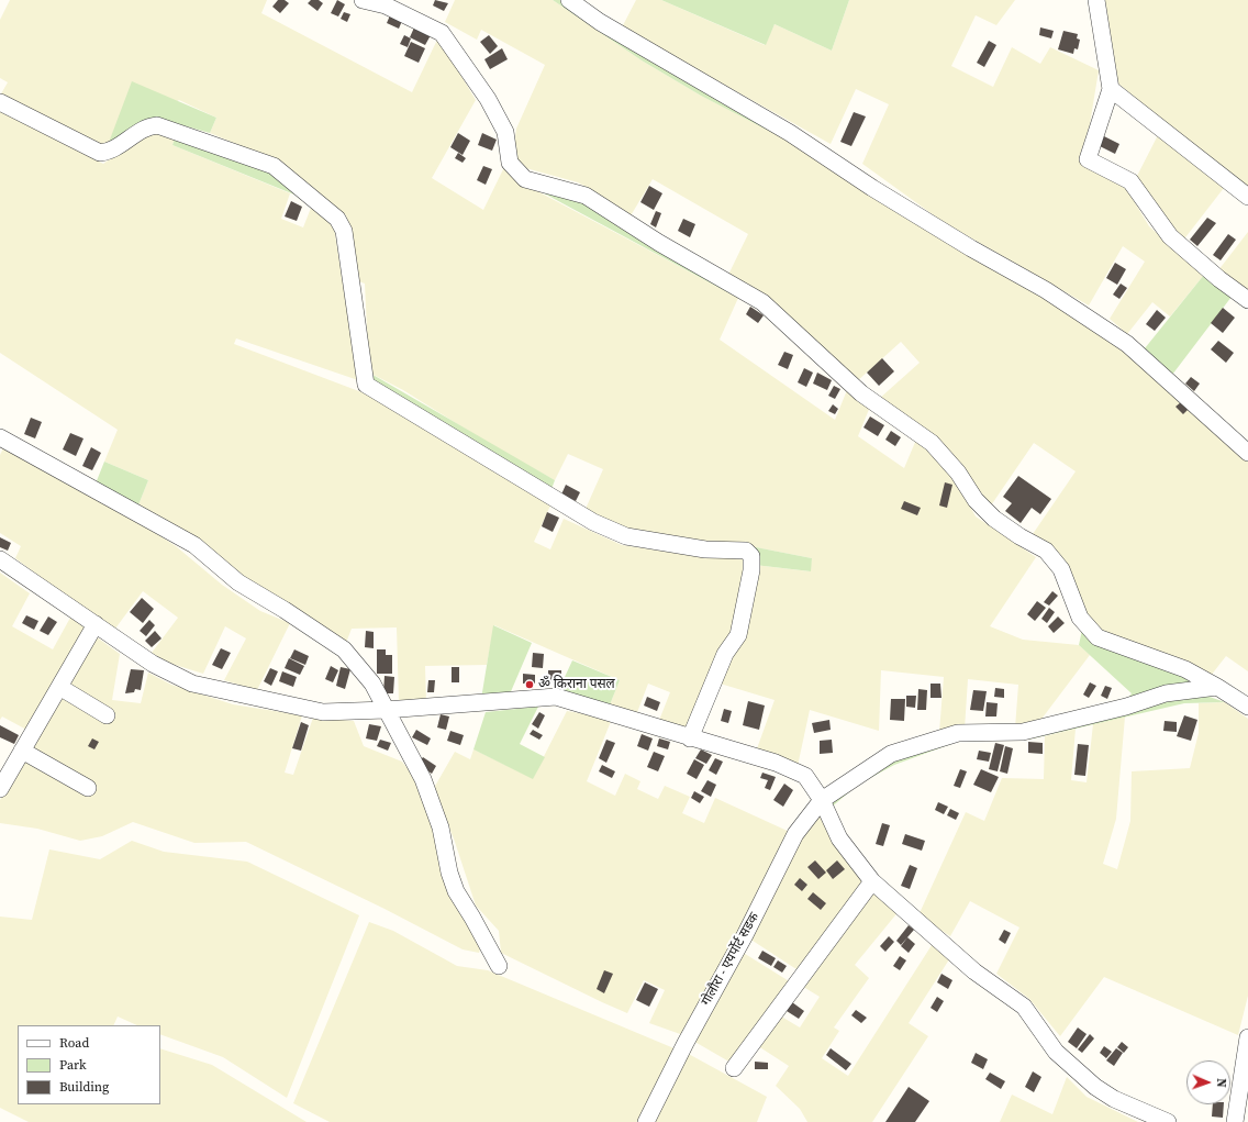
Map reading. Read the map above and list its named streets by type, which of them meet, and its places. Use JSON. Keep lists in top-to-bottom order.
{
  "streets": {
    "street": ["गोलौरा - एयर्पोर्ट सडक"]
  },
  "places": ["ॐ किराना पसल"],
  "legend": ["Road", "Park", "Building"],
  "north": "right"
}
